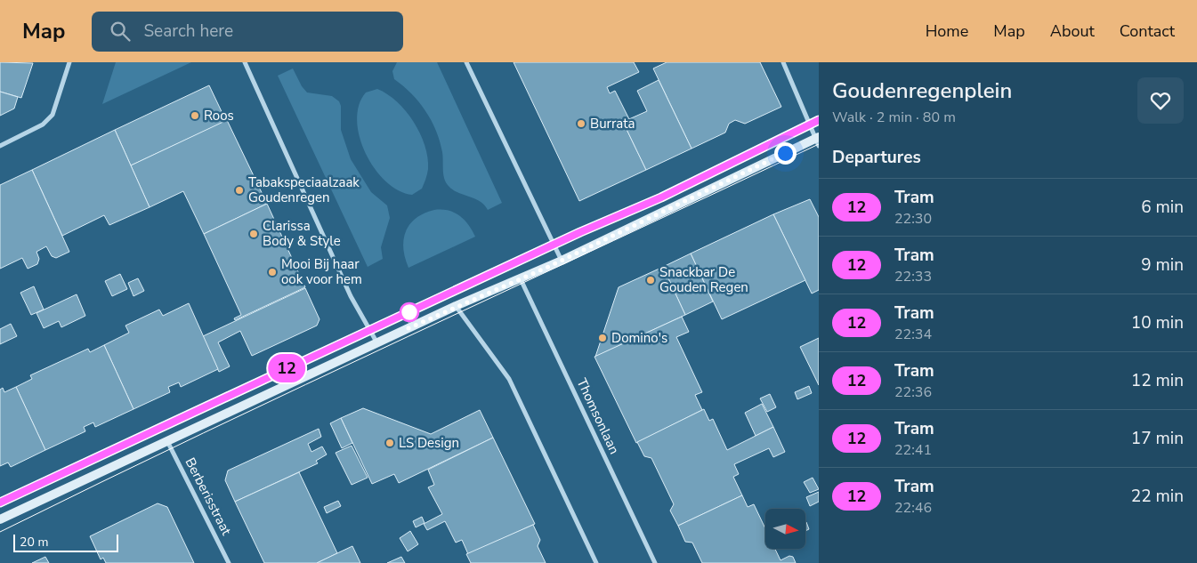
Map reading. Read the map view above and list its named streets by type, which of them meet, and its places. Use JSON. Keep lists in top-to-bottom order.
{
  "streets": {
    "street": ["Thomsonlaan", "Berberisstraat"]
  },
  "places": [
    "Roos",
    "Burrata",
    "Tabakspeciaalzaak Goudenregen",
    "Clarissa Body & Style",
    "Mooi Bij haar ook voor hem",
    "Snackbar De Gouden Regen",
    "Domino's",
    "LS Design"
  ],
  "lines": ["tram line 12"],
  "scale_bar": "20 m",
  "north": "right",
  "page": {
    "header": "Map",
    "search": "Search here",
    "nav": [
      "Home",
      "Map",
      "About",
      "Contact"
    ],
    "on_map": "12",
    "heading": [
      ["Goudenregenplein", "Walk · 2 min · 80 m"],
      "Departures"
    ],
    "list": [
      {
        "mark": "12",
        "name": "Tram",
        "note": "22:30",
        "value": "6 min"
      },
      {
        "mark": "12",
        "name": "Tram",
        "note": "22:33",
        "value": "9 min"
      },
      {
        "mark": "12",
        "name": "Tram",
        "note": "22:34",
        "value": "10 min"
      },
      {
        "mark": "12",
        "name": "Tram",
        "note": "22:36",
        "value": "12 min"
      },
      {
        "mark": "12",
        "name": "Tram",
        "note": "22:41",
        "value": "17 min"
      },
      {
        "mark": "12",
        "name": "Tram",
        "note": "22:46",
        "value": "22 min"
      }
    ],
    "scale": "20 m"
  }
}
